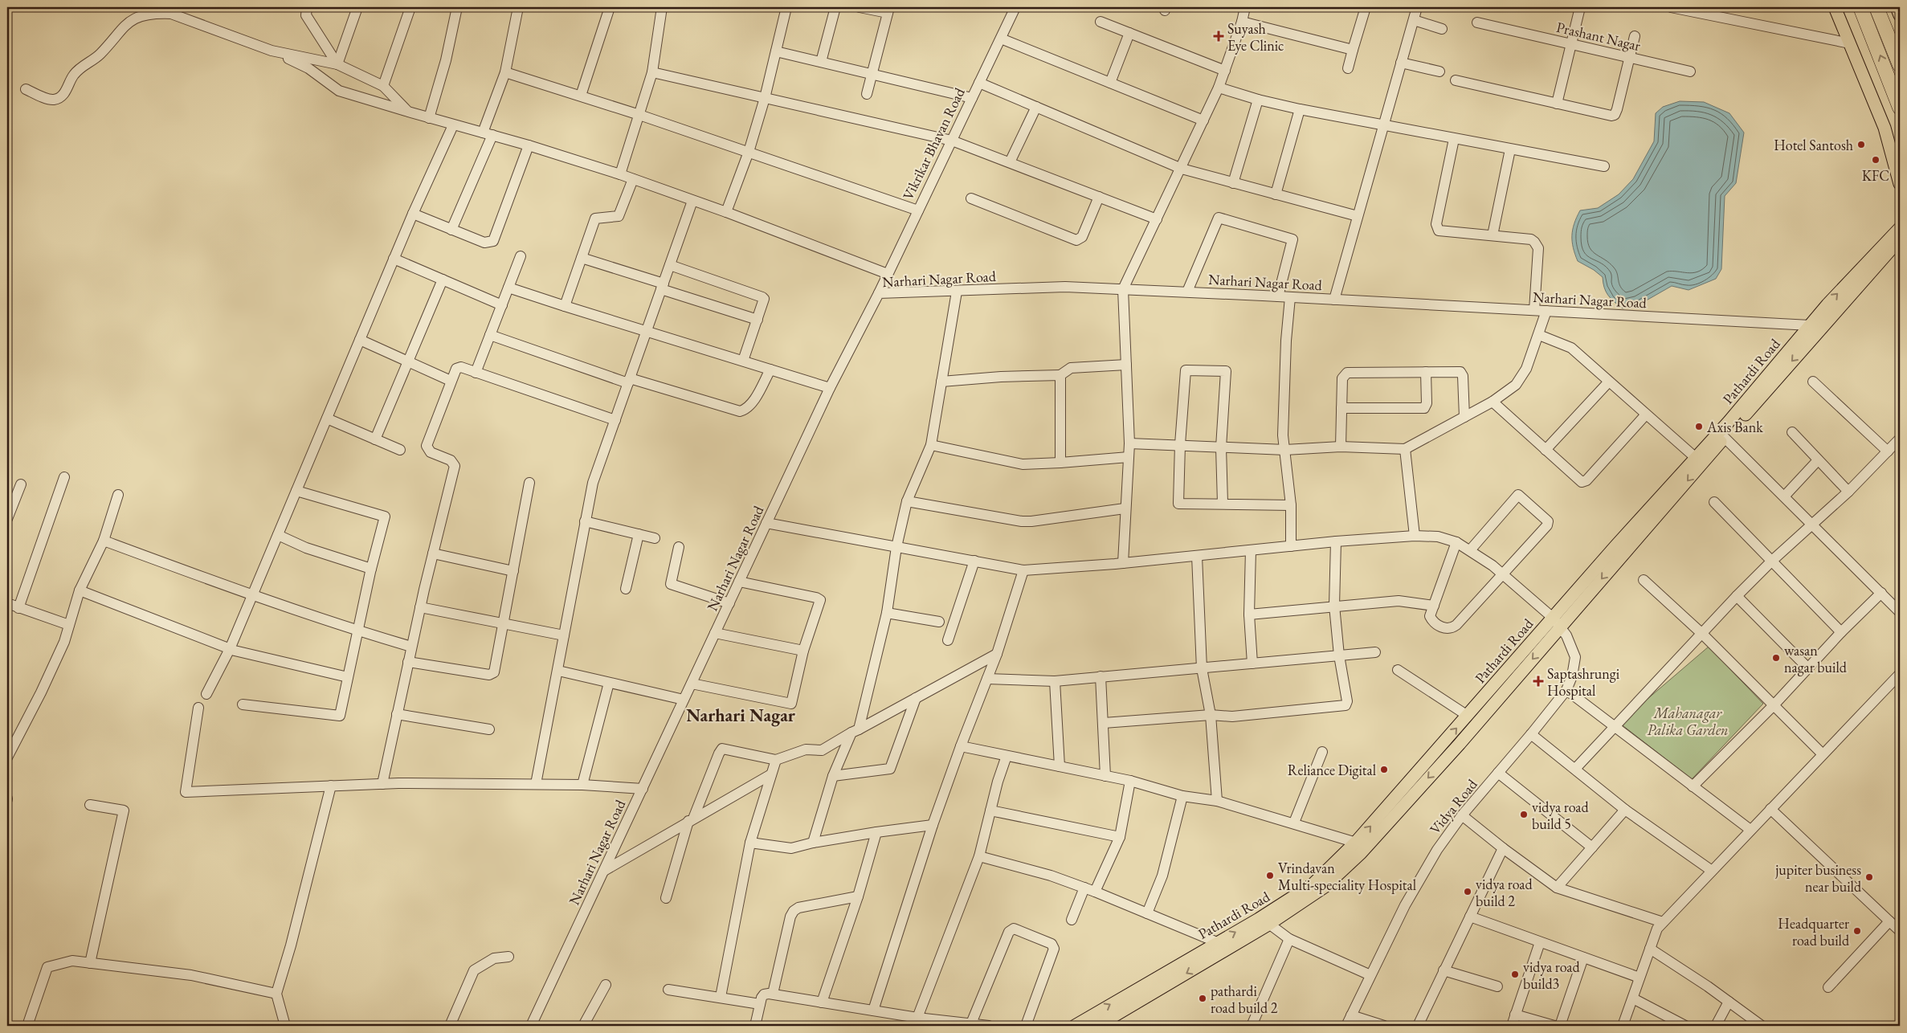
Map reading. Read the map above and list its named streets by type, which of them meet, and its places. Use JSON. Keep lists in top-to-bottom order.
{
  "streets": {
    "main road": ["Pathardi Road"],
    "street": [
      "Prashant Nagar",
      "Vikrikar Bhavan Road",
      "Narhari Nagar Road",
      "Vidya Road"
    ]
  },
  "crossings": [
    ["Vikrikar Bhavan Road", "Narhari Nagar Road"],
    ["Narhari Nagar Road", "Vidya Road"],
    ["Pathardi Road", "Vidya Road"]
  ],
  "districts": ["Narhari Nagar"],
  "parks": ["Mahanagar Palika Garden"],
  "places": {
    "health": ["Suyash Eye Clinic", "Saptashrungi Hospital"],
    "other": [
      "Hotel Santosh",
      "KFC",
      "Axis Bank",
      "wasan nagar build",
      "Reliance Digital",
      "vidya road build 5",
      "Vrindavan Multi-speciality Hospital",
      "jupiter business near build",
      "vidya road build 2",
      "Headquarter road build",
      "vidya road build3",
      "pathardi road build 2"
    ]
  }
}
